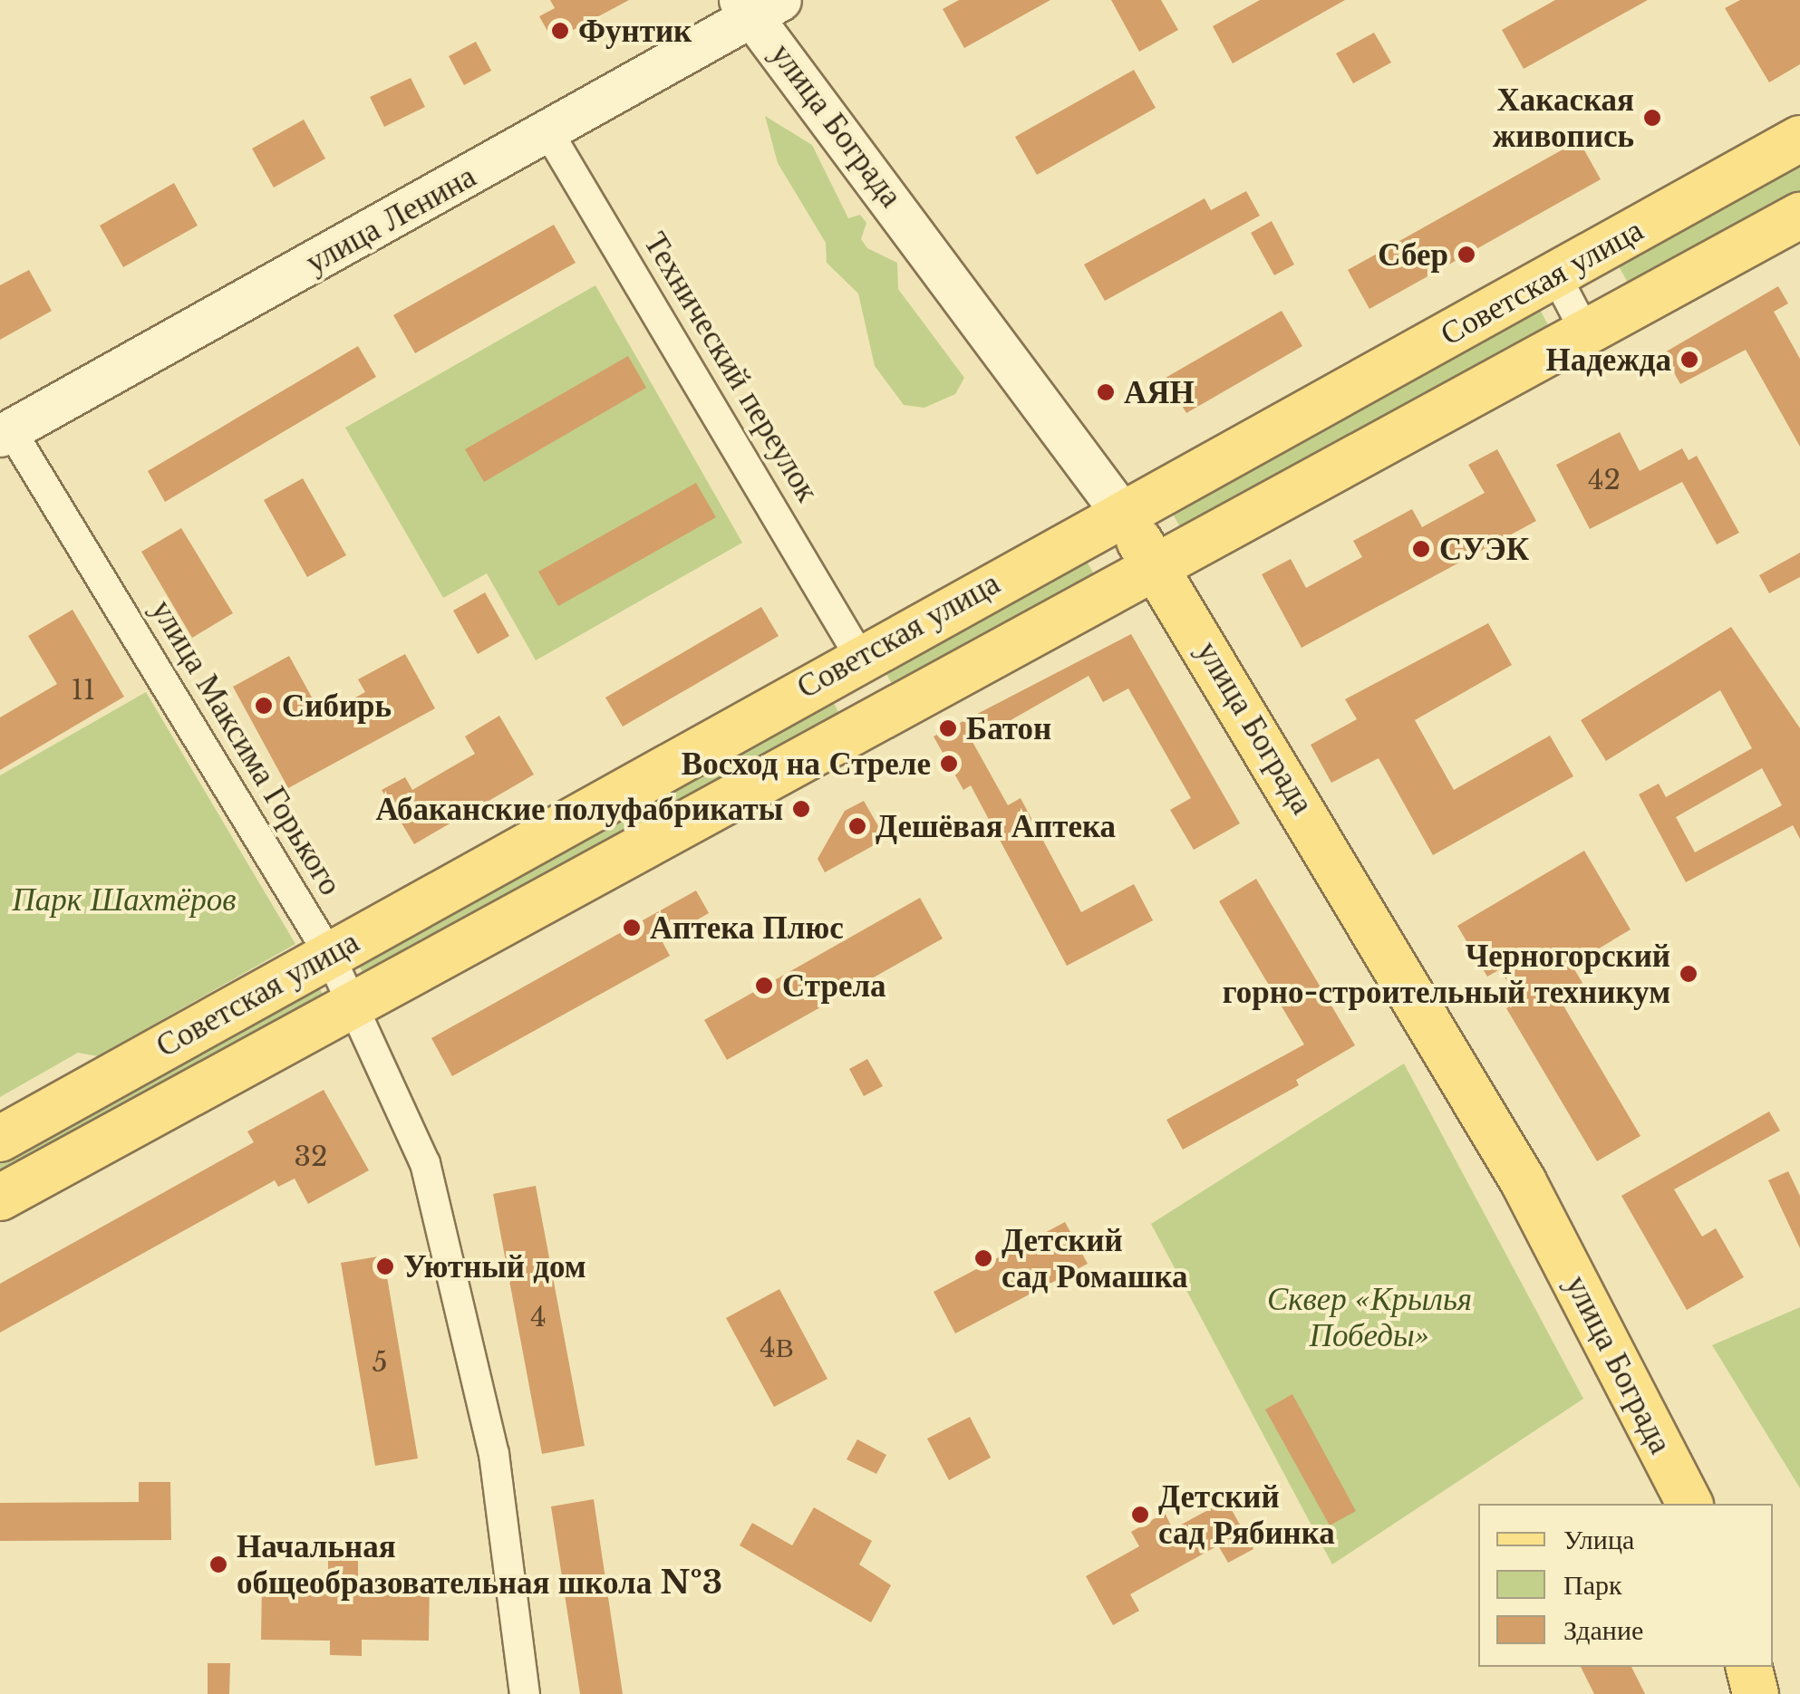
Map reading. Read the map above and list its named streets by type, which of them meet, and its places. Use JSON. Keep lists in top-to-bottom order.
{
  "streets": {
    "main road": ["улица Бограда", "Советская улица"],
    "street": ["улица Ленина", "Технический переулок", "улица Максима Горького"]
  },
  "crossings": [
    ["улица Бограда", "улица Ленина"],
    ["улица Бограда", "Советская улица"],
    ["улица Ленина", "Технический переулок"],
    ["улица Ленина", "улица Максима Горького"],
    ["Советская улица", "улица Максима Горького"]
  ],
  "parks": ["Парк Шахтёров", "Сквер «Крылья Победы»"],
  "places": [
    "Фунтик",
    "Хакаская живопись",
    "Сбер",
    "Надежда",
    "АЯН",
    "СУЭК",
    "Сибирь",
    "Батон",
    "Восход на Стреле",
    "Абаканские полуфабрикаты",
    "Дешёвая Аптека",
    "Аптека Плюс",
    "Черногорский горно-строительный техникум",
    "Стрела",
    "Детский сад Ромашка",
    "Уютный дом",
    "Детский сад Рябинка",
    "Начальная общеобразовательная школа №3"
  ],
  "house_numbers": [
    "42",
    "11",
    "32",
    "4",
    "4В",
    "5"
  ],
  "legend": ["Улица", "Парк", "Здание"]
}
